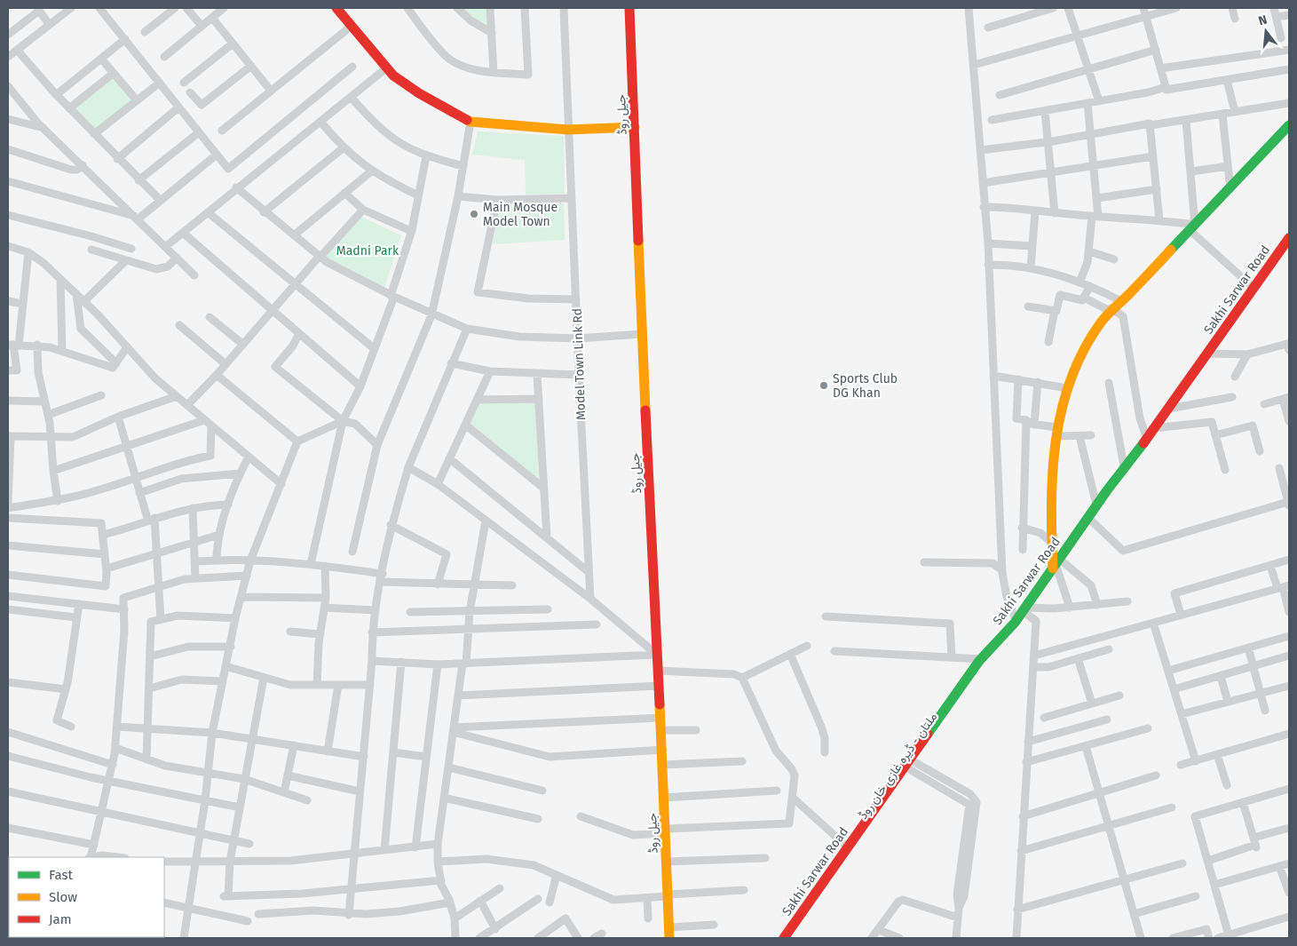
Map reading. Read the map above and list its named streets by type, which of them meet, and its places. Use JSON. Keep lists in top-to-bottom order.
{
  "streets": {
    "main road": ["جیل روڈ", "Sakhi Sarwar Road", "ملتان - ڈیرہ غازی خان روڈ"],
    "street": ["Model Town Link Rd"]
  },
  "crossings": [
    ["Sakhi Sarwar Road", "ملتان - ڈیرہ غازی خان روڈ"]
  ],
  "parks": ["Madni Park"],
  "places": ["Main Mosque Model Town", "Sports Club DG Khan"],
  "legend": ["Fast", "Slow", "Jam"],
  "north": "top"
}
